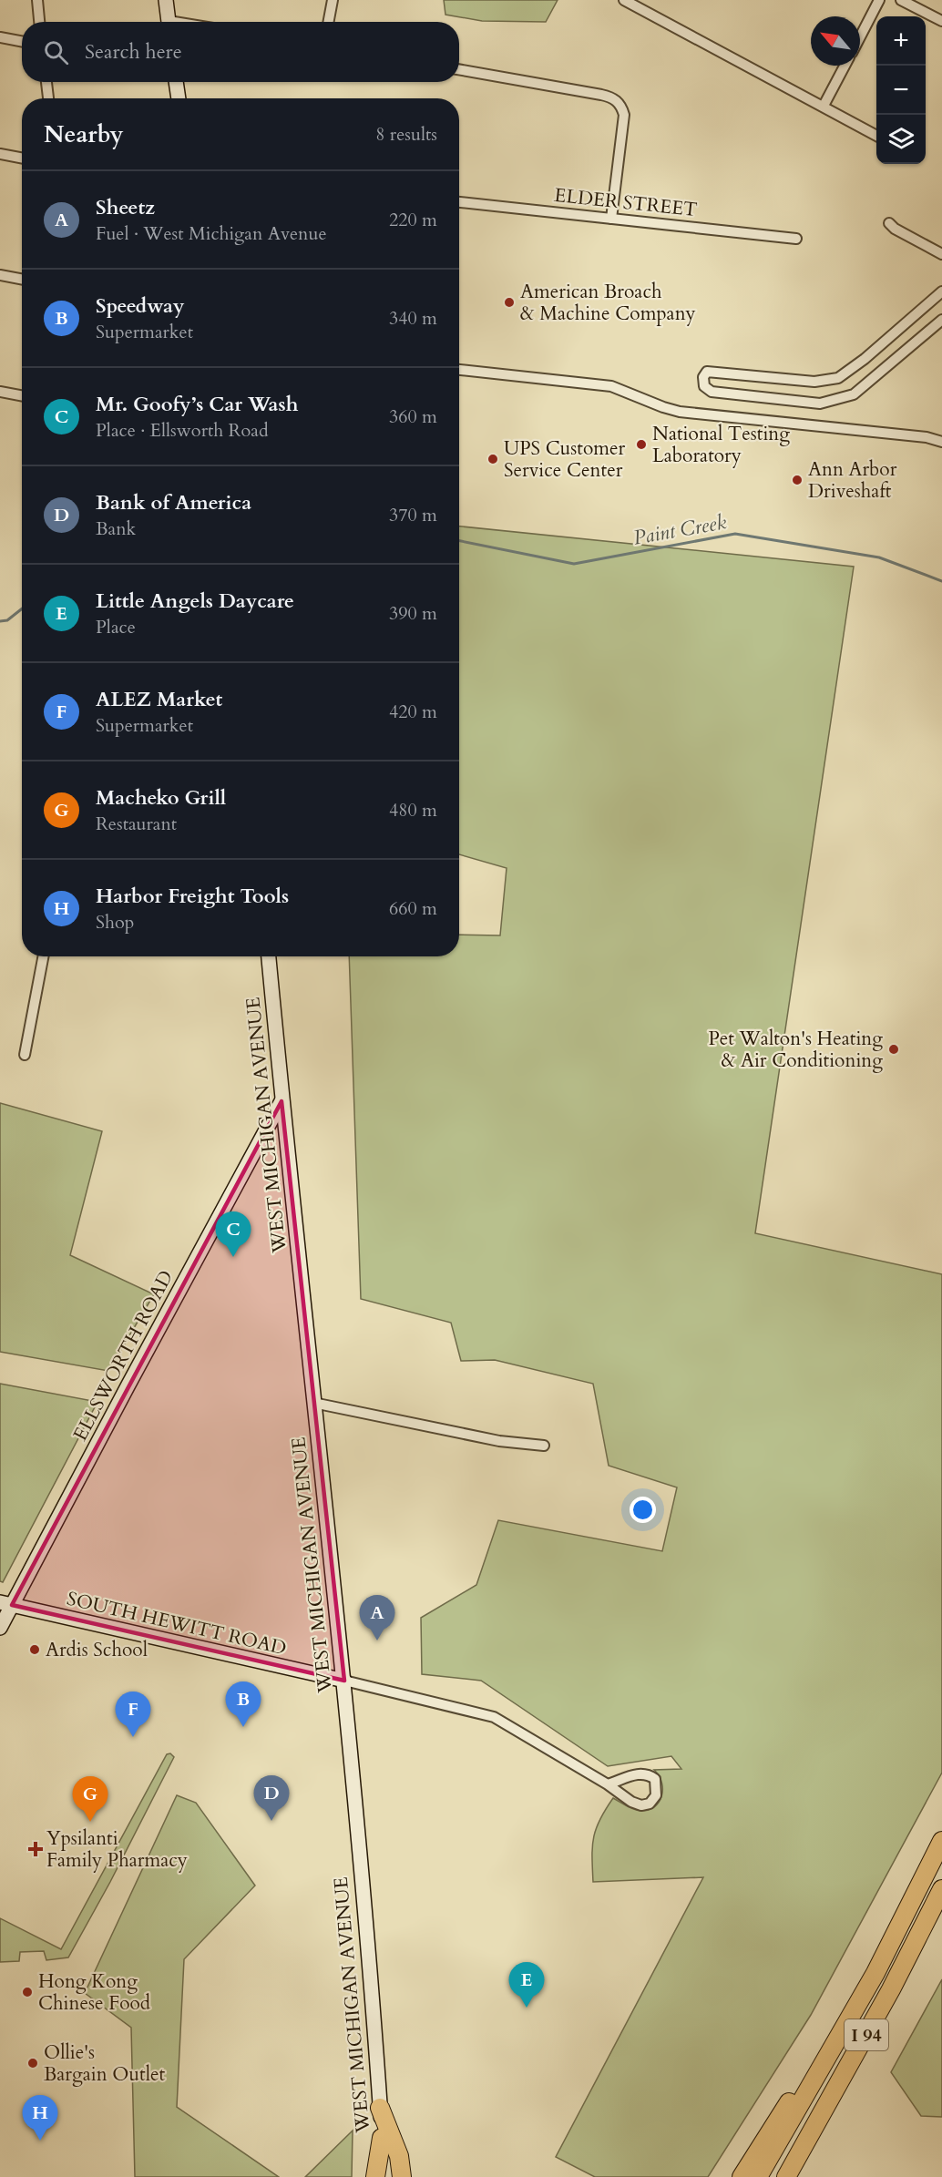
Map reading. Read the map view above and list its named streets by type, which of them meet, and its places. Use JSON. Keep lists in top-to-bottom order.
{
  "streets": {
    "highway": ["I 94"],
    "main road": ["WEST MICHIGAN AVENUE", "ELLSWORTH ROAD", "SOUTH HEWITT ROAD"],
    "street": ["ELDER STREET"]
  },
  "crossings": [
    ["WEST MICHIGAN AVENUE", "ELLSWORTH ROAD"],
    ["WEST MICHIGAN AVENUE", "SOUTH HEWITT ROAD"],
    ["ELLSWORTH ROAD", "SOUTH HEWITT ROAD"]
  ],
  "water": ["Paint Creek"],
  "places": {
    "other": [
      "American Broach & Machine Company",
      "National Testing Laboratory",
      "UPS Customer Service Center",
      "Ann Arbor Driveshaft",
      "Pet Walton's Heating & Air Conditioning",
      "Ardis School",
      "Hong Kong Chinese Food",
      "Ollie's Bargain Outlet"
    ],
    "health": ["Ypsilanti Family Pharmacy"]
  },
  "north": "top left",
  "page": {
    "map_buttons": ["+", "−"],
    "search": "Search here",
    "heading": ["Nearby", "8 results"],
    "list": [
      {
        "mark": "A",
        "name": "Sheetz",
        "note": "Fuel · West Michigan Avenue",
        "value": "220 m"
      },
      {
        "mark": "B",
        "name": "Speedway",
        "note": "Supermarket",
        "value": "340 m"
      },
      {
        "mark": "C",
        "name": "Mr. Goofy’s Car Wash",
        "note": "Place · Ellsworth Road",
        "value": "360 m"
      },
      {
        "mark": "D",
        "name": "Bank of America",
        "note": "Bank",
        "value": "370 m"
      },
      {
        "mark": "E",
        "name": "Little Angels Daycare",
        "note": "Place",
        "value": "390 m"
      },
      {
        "mark": "F",
        "name": "ALEZ Market",
        "note": "Supermarket",
        "value": "420 m"
      },
      {
        "mark": "G",
        "name": "Macheko Grill",
        "note": "Restaurant",
        "value": "480 m"
      },
      {
        "mark": "H",
        "name": "Harbor Freight Tools",
        "note": "Shop",
        "value": "660 m"
      }
    ],
    "pins": [
      "C",
      "A",
      "B",
      "F",
      "D",
      "G",
      "E",
      "H"
    ]
  }
}
